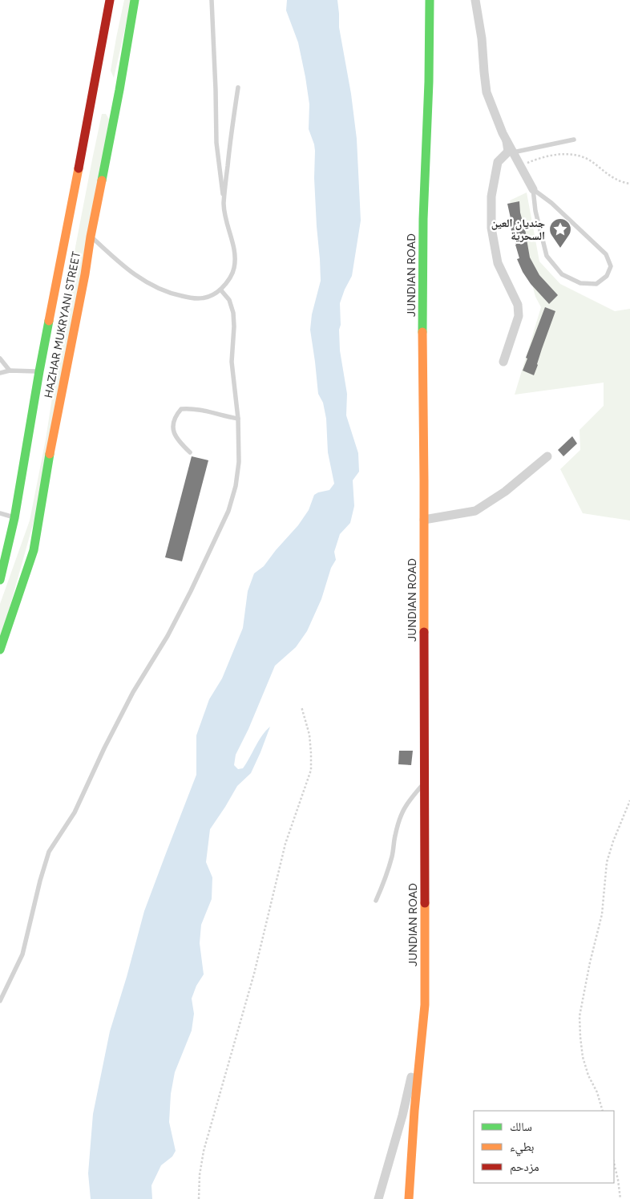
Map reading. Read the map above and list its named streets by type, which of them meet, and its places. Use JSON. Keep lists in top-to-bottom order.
{
  "streets": {
    "main road": ["JUNDIAN ROAD", "HAZHAR MUKRYANI STREET"]
  },
  "places": {
    "place": ["جنديان العين السحرية"]
  },
  "legend": ["سالك", "بطيء", "مزدحم"]
}
